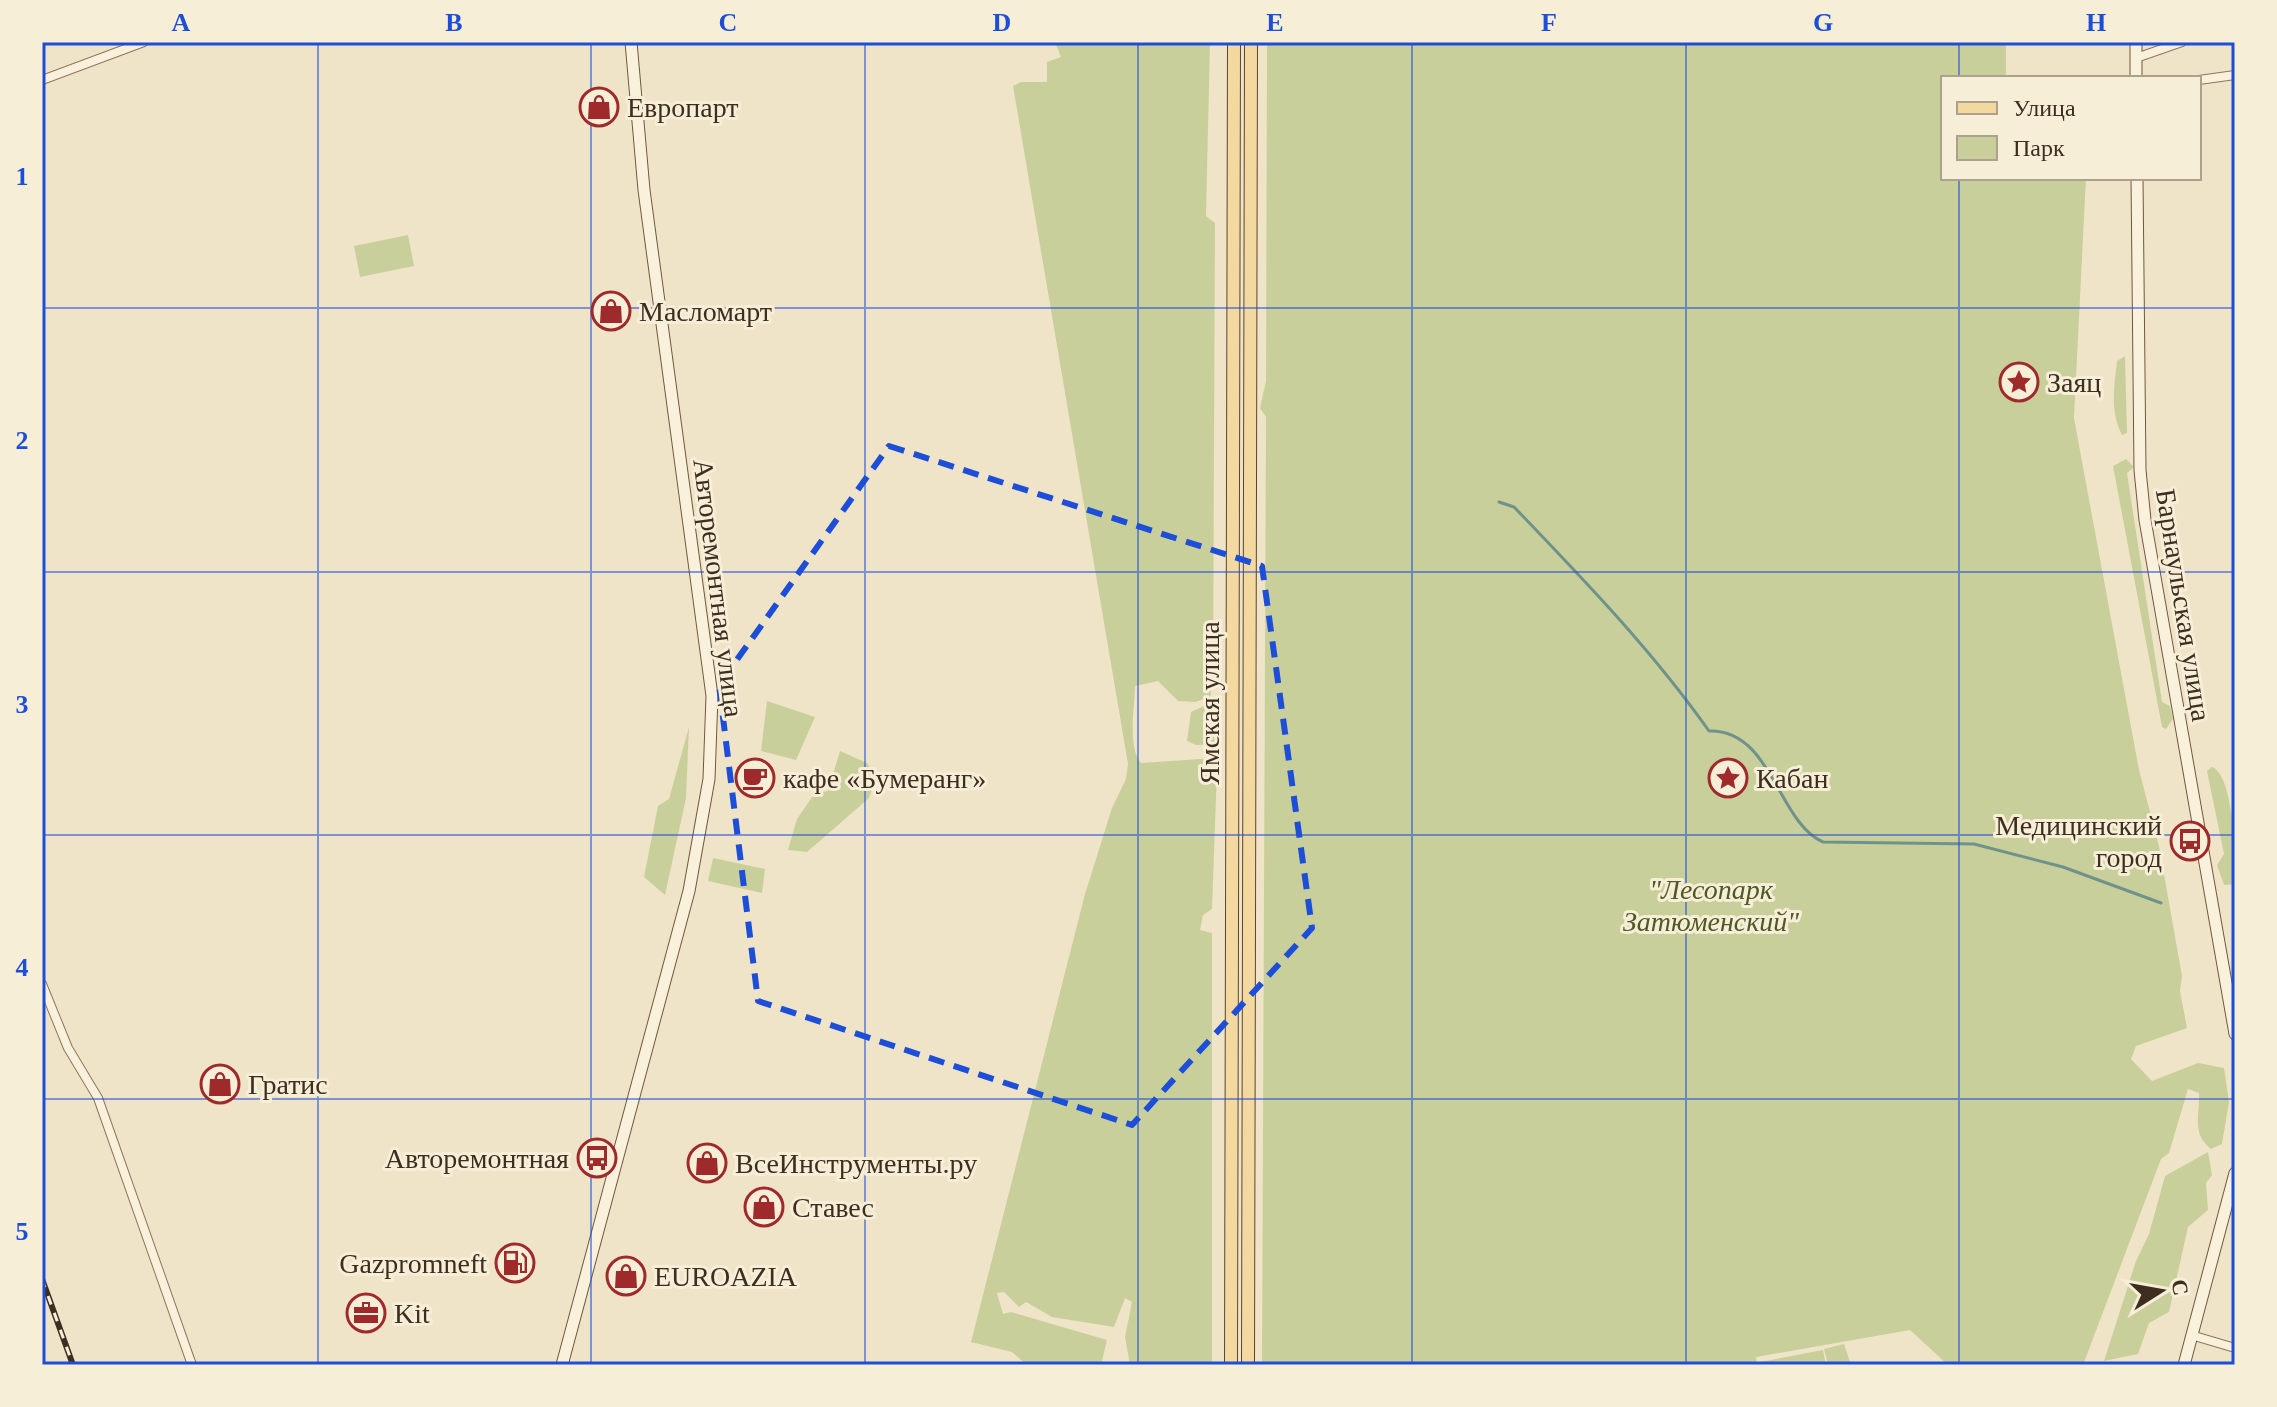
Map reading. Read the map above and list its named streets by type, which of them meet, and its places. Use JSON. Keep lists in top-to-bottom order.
{
  "streets": {
    "main road": ["Ямская улица"],
    "street": ["Авторемонтная улица", "Барнаульская улица"]
  },
  "parks": ["\"Лесопарк Затюменский\""],
  "places": {
    "shop": [
      "Европарт",
      "Масломарт",
      "Гратис",
      "ВсеИнструменты.ру",
      "Ставес",
      "EUROAZIA"
    ],
    "place": ["Заяц", "Кабан"],
    "cafe": ["кафе «Бумеранг»"],
    "bus stop": ["Медицинский город", "Авторемонтная"],
    "fuel station": ["Gazpromneft"],
    "office": ["Kit"]
  },
  "legend": ["Улица", "Парк"],
  "north": "right",
  "grid": {
    "columns": [
      "A",
      "B",
      "C",
      "D",
      "E",
      "F",
      "G",
      "H"
    ],
    "rows": [
      "1",
      "2",
      "3",
      "4",
      "5"
    ]
  }
}
